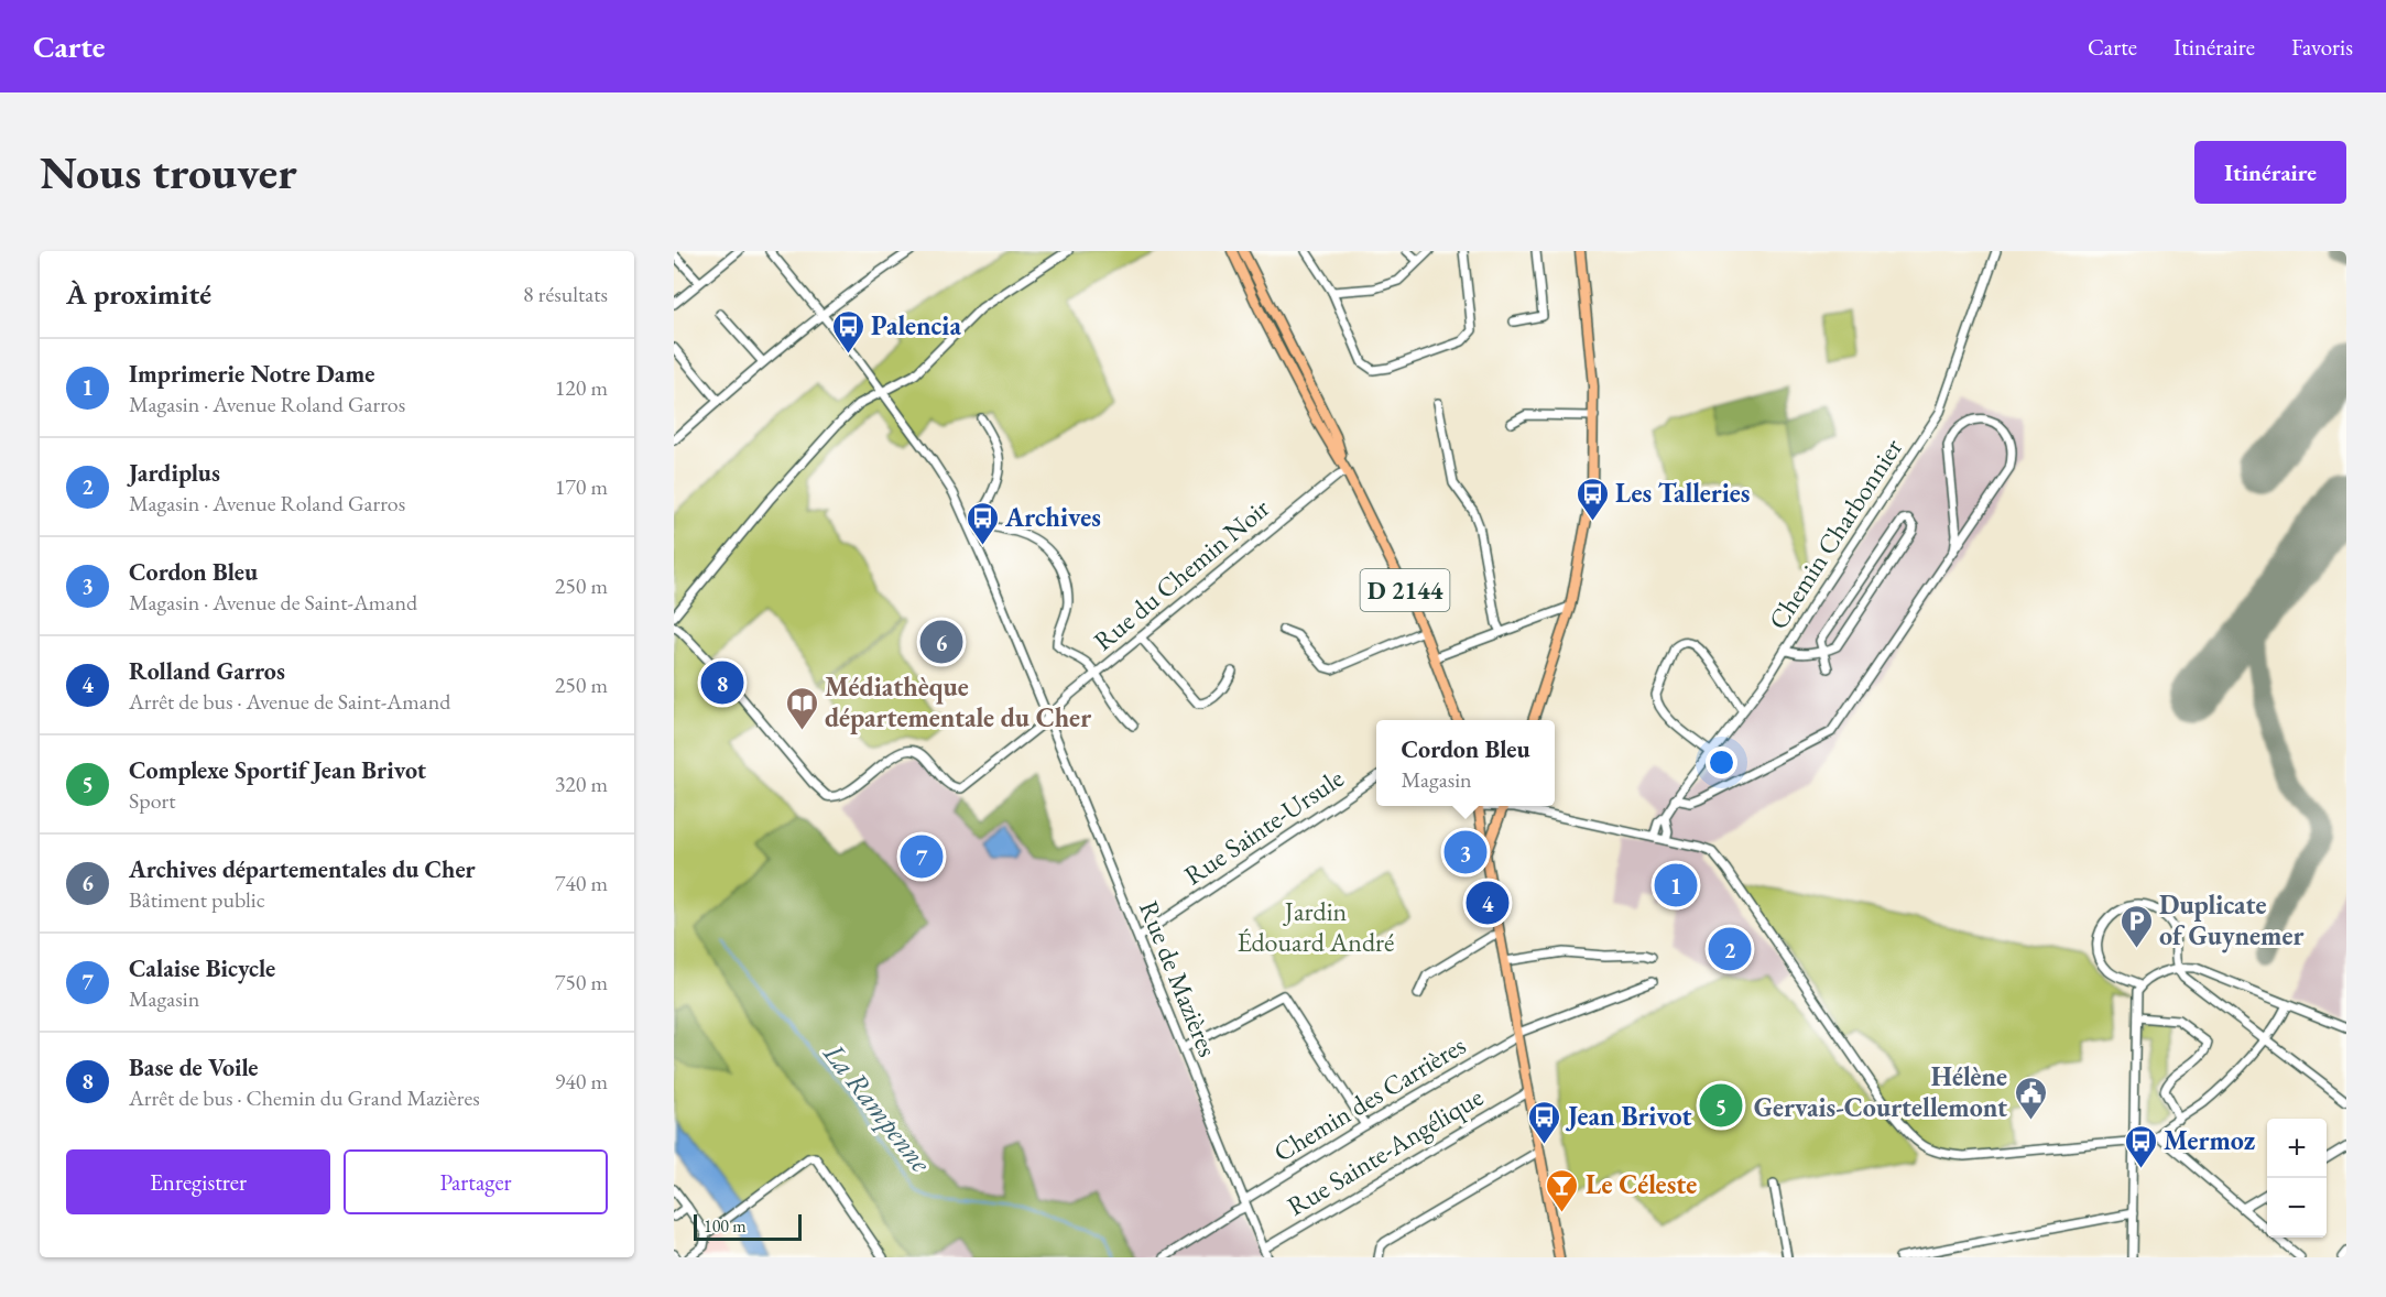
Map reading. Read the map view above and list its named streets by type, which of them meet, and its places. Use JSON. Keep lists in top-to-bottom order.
{
  "streets": {
    "main road": ["D 2144"],
    "street": [
      "Chemin Charbonnier",
      "Rue du Chemin Noir",
      "Rue Sainte-Ursule",
      "Rue de Mazières",
      "Chemin des Carrières",
      "Rue Sainte-Angélique"
    ]
  },
  "crossings": [
    ["Rue du Chemin Noir", "D 2144"],
    ["Rue du Chemin Noir", "Rue de Mazières"],
    ["Rue Sainte-Ursule", "Rue de Mazières"],
    ["Rue de Mazières", "Chemin des Carrières"],
    ["Rue de Mazières", "Rue Sainte-Angélique"]
  ],
  "water": ["La Rampenne"],
  "parks": ["Jardin Édouard André"],
  "places": {
    "bus stop": [
      "Palencia",
      "Les Talleries",
      "Archives",
      "Jean Brivot",
      "Mermoz"
    ],
    "library": ["Médiathèque départementale du Cher"],
    "parking": ["Duplicate of Guynemer"],
    "public building": ["Hélène Gervais-Courtellemont"],
    "bar": ["Le Céleste"]
  },
  "scale_bar": "100 m",
  "page": {
    "header": "Carte",
    "nav": ["Carte", "Itinéraire", "Favoris"],
    "buttons": [
      "Itinéraire",
      ["Enregistrer", "Partager"]
    ],
    "title": "Nous trouver",
    "heading": ["À proximité", "8 résultats"],
    "list": [
      {
        "mark": "1",
        "name": "Imprimerie Notre Dame",
        "note": "Magasin · Avenue Roland Garros",
        "value": "120 m"
      },
      {
        "mark": "2",
        "name": "Jardiplus",
        "note": "Magasin · Avenue Roland Garros",
        "value": "170 m"
      },
      {
        "mark": "3",
        "name": "Cordon Bleu",
        "note": "Magasin · Avenue de Saint-Amand",
        "value": "250 m"
      },
      {
        "mark": "4",
        "name": "Rolland Garros",
        "note": "Arrêt de bus · Avenue de Saint-Amand",
        "value": "250 m"
      },
      {
        "mark": "5",
        "name": "Complexe Sportif Jean Brivot",
        "note": "Sport",
        "value": "320 m"
      },
      {
        "mark": "6",
        "name": "Archives départementales du Cher",
        "note": "Bâtiment public",
        "value": "740 m"
      },
      {
        "mark": "7",
        "name": "Calaise Bicycle",
        "note": "Magasin",
        "value": "750 m"
      },
      {
        "mark": "8",
        "name": "Base de Voile",
        "note": "Arrêt de bus · Chemin du Grand Mazières",
        "value": "940 m"
      }
    ],
    "pins": [
      "6",
      "8",
      "3",
      "7",
      "1",
      "4",
      "2",
      "5"
    ],
    "popup": ["Cordon Bleu", "Magasin"],
    "map_buttons": ["+", "−"],
    "scale": "100 m"
  }
}
